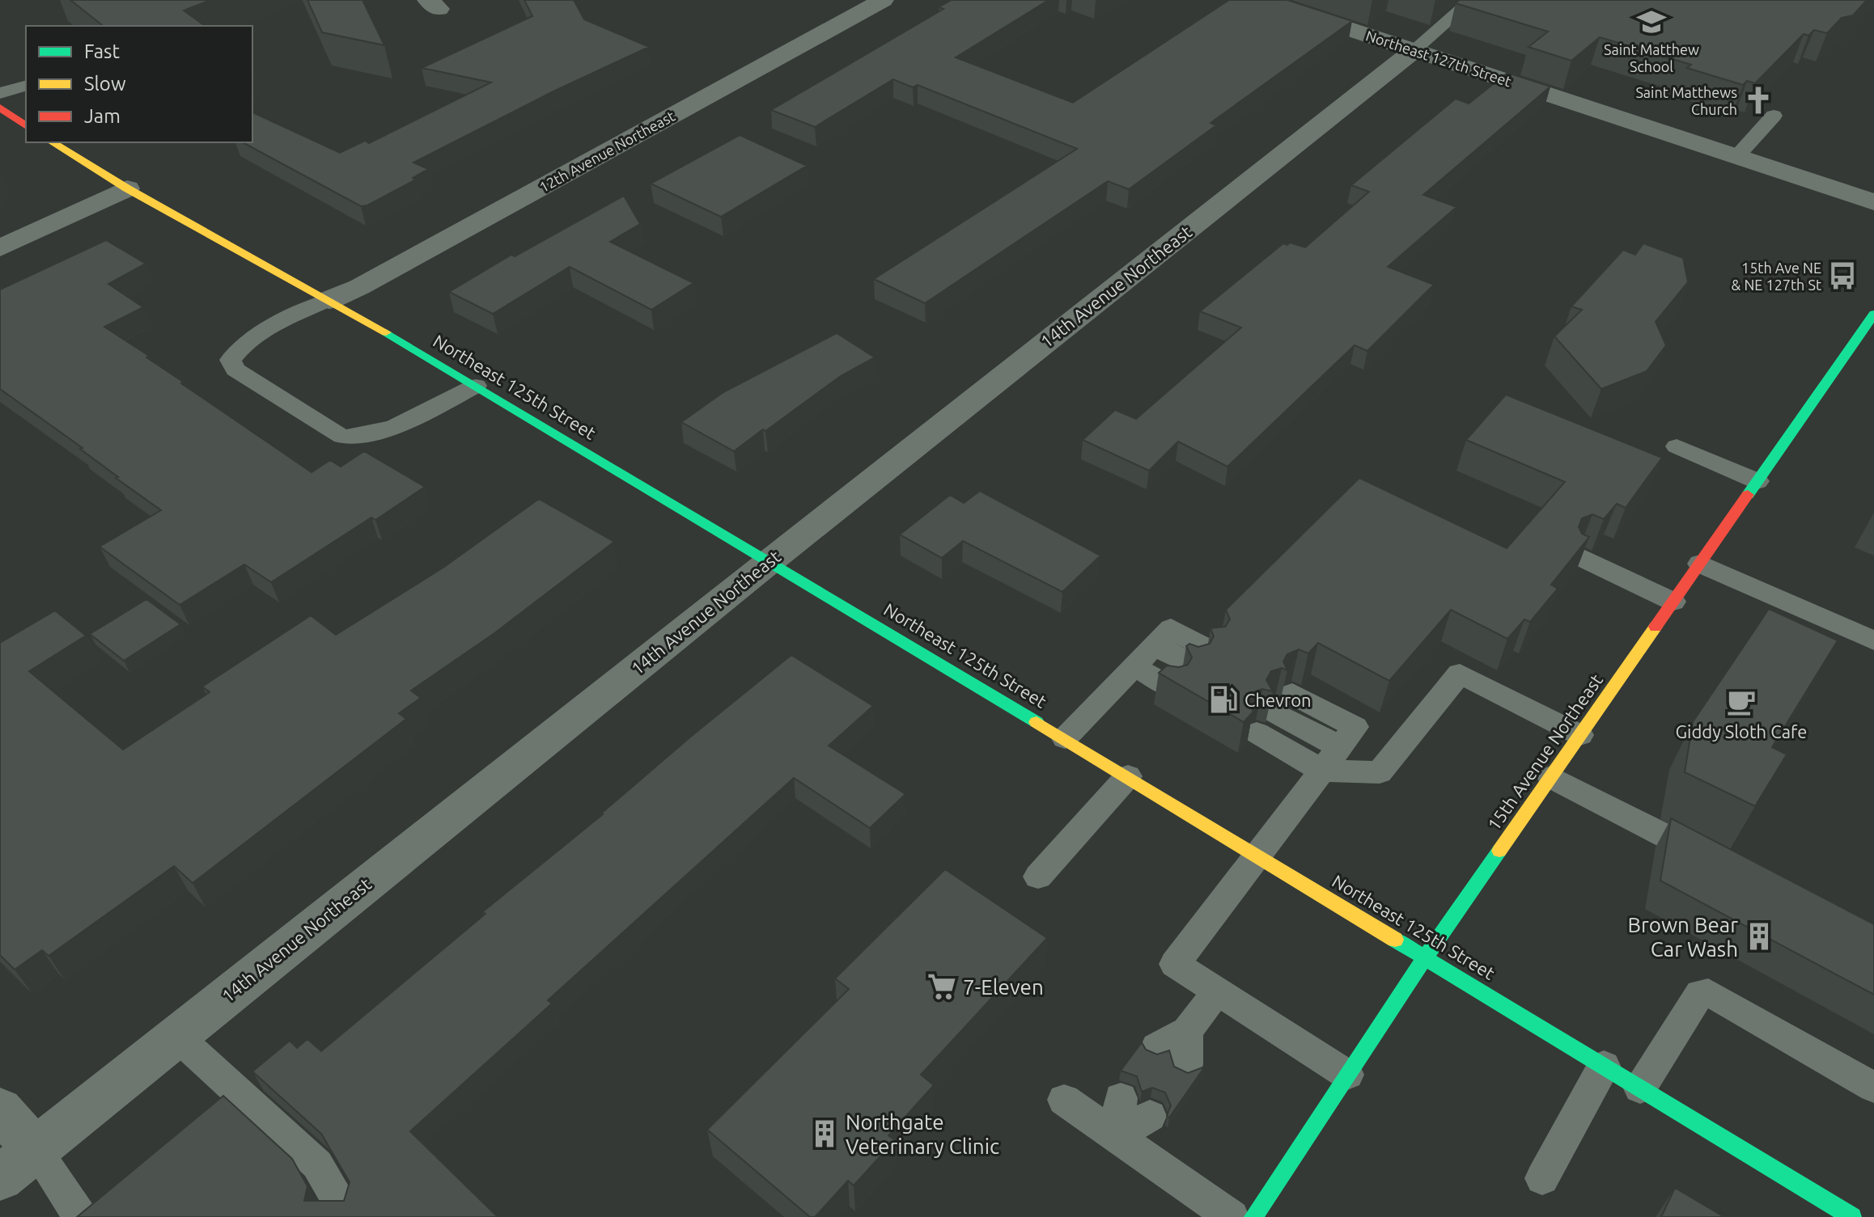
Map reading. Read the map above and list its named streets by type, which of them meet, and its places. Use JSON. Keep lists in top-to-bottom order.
{
  "streets": {
    "main road": ["Northeast 125th Street", "15th Avenue Northeast"],
    "street": ["Northeast 127th Street", "12th Avenue Northeast", "14th Avenue Northeast"]
  },
  "crossings": [
    ["Northeast 127th Street", "14th Avenue Northeast"],
    ["12th Avenue Northeast", "Northeast 125th Street"],
    ["14th Avenue Northeast", "Northeast 125th Street"],
    ["Northeast 125th Street", "15th Avenue Northeast"]
  ],
  "places": {
    "school or university": ["Saint Matthew School"],
    "church": ["Saint Matthews Church"],
    "bus stop": ["15th Ave NE & NE 127th St"],
    "fuel station": ["Chevron"],
    "cafe": ["Giddy Sloth Cafe"],
    "building": ["Brown Bear Car Wash", "Northgate Veterinary Clinic"],
    "supermarket": ["7-Eleven"]
  },
  "legend": ["Fast", "Slow", "Jam"]
}
